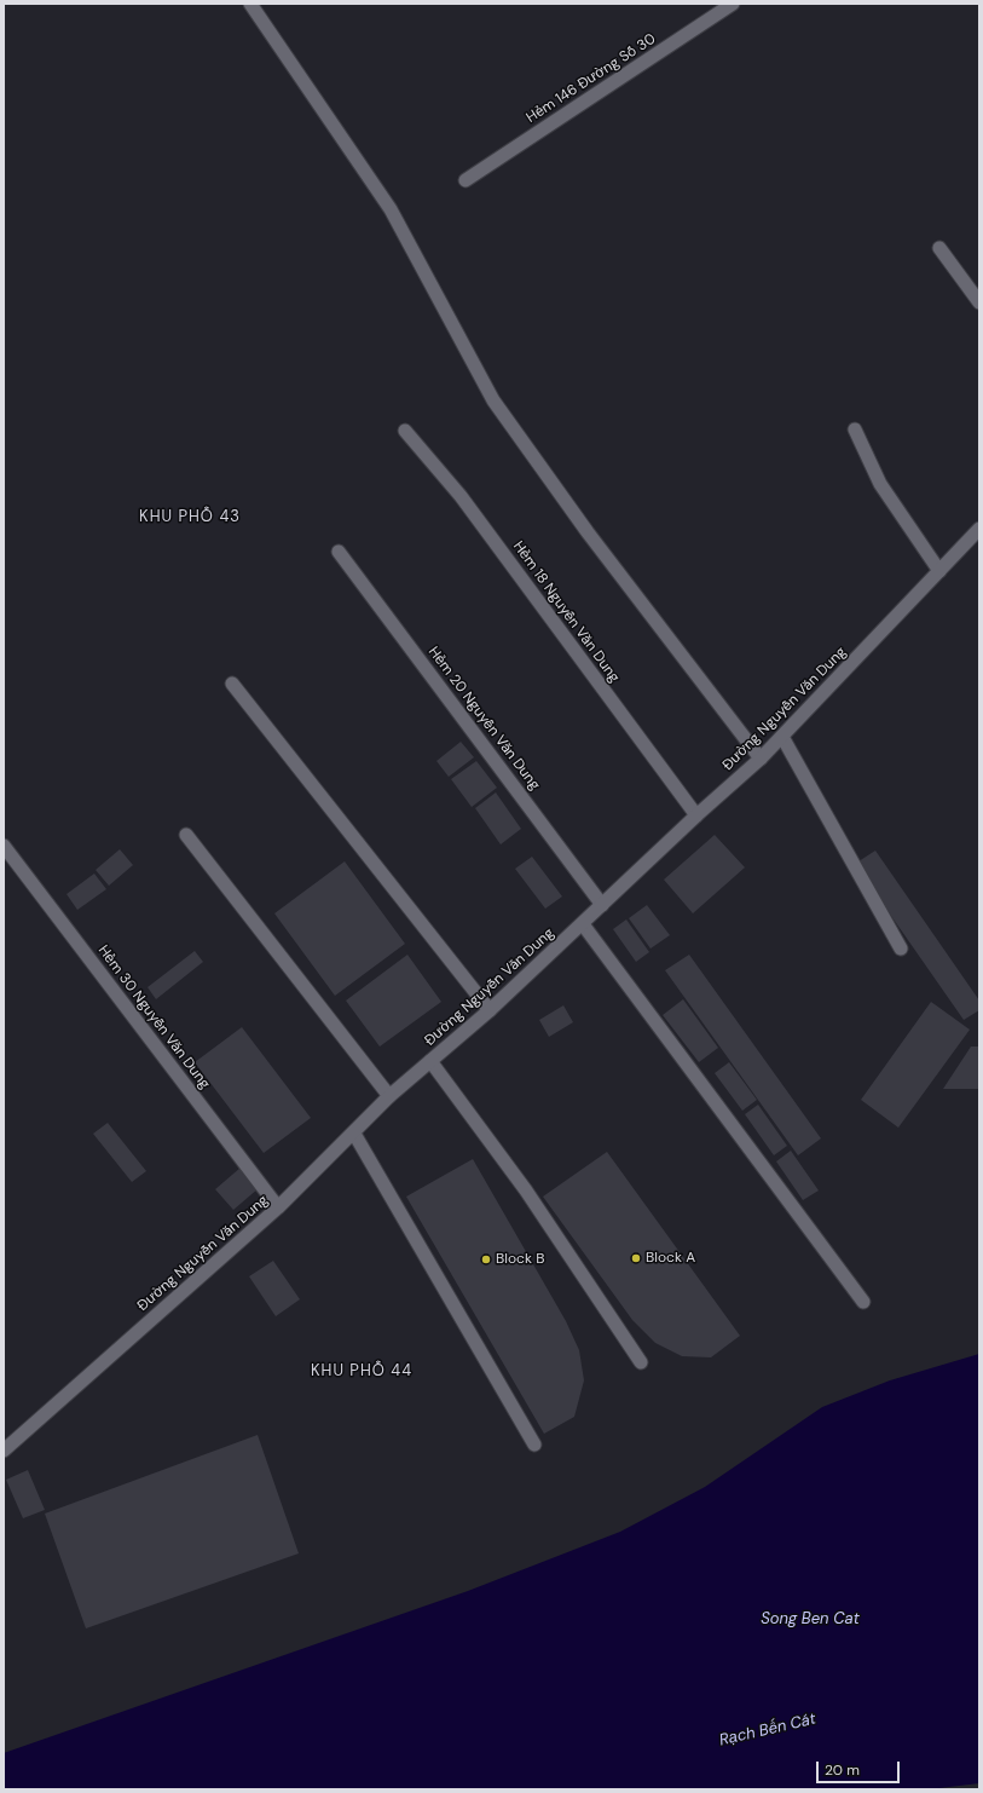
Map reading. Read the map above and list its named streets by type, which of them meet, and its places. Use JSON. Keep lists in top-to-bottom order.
{
  "streets": {
    "street": [
      "Hẻm 146 Đường Số 30",
      "Hẻm 18 Nguyễn Văn Dung",
      "Đường Nguyễn Văn Dung",
      "Hẻm 20 Nguyễn Văn Dung",
      "Hẻm 30 Nguyễn Văn Dung"
    ]
  },
  "crossings": [
    ["Hẻm 18 Nguyễn Văn Dung", "Đường Nguyễn Văn Dung"],
    ["Đường Nguyễn Văn Dung", "Hẻm 20 Nguyễn Văn Dung"],
    ["Đường Nguyễn Văn Dung", "Hẻm 30 Nguyễn Văn Dung"]
  ],
  "districts": ["KHU PHỐ 43", "KHU PHỐ 44"],
  "water": ["Song Ben Cat", "Rạch Bến Cát"],
  "places": ["Block A", "Block B"],
  "scale_bar": "20 m"
}
